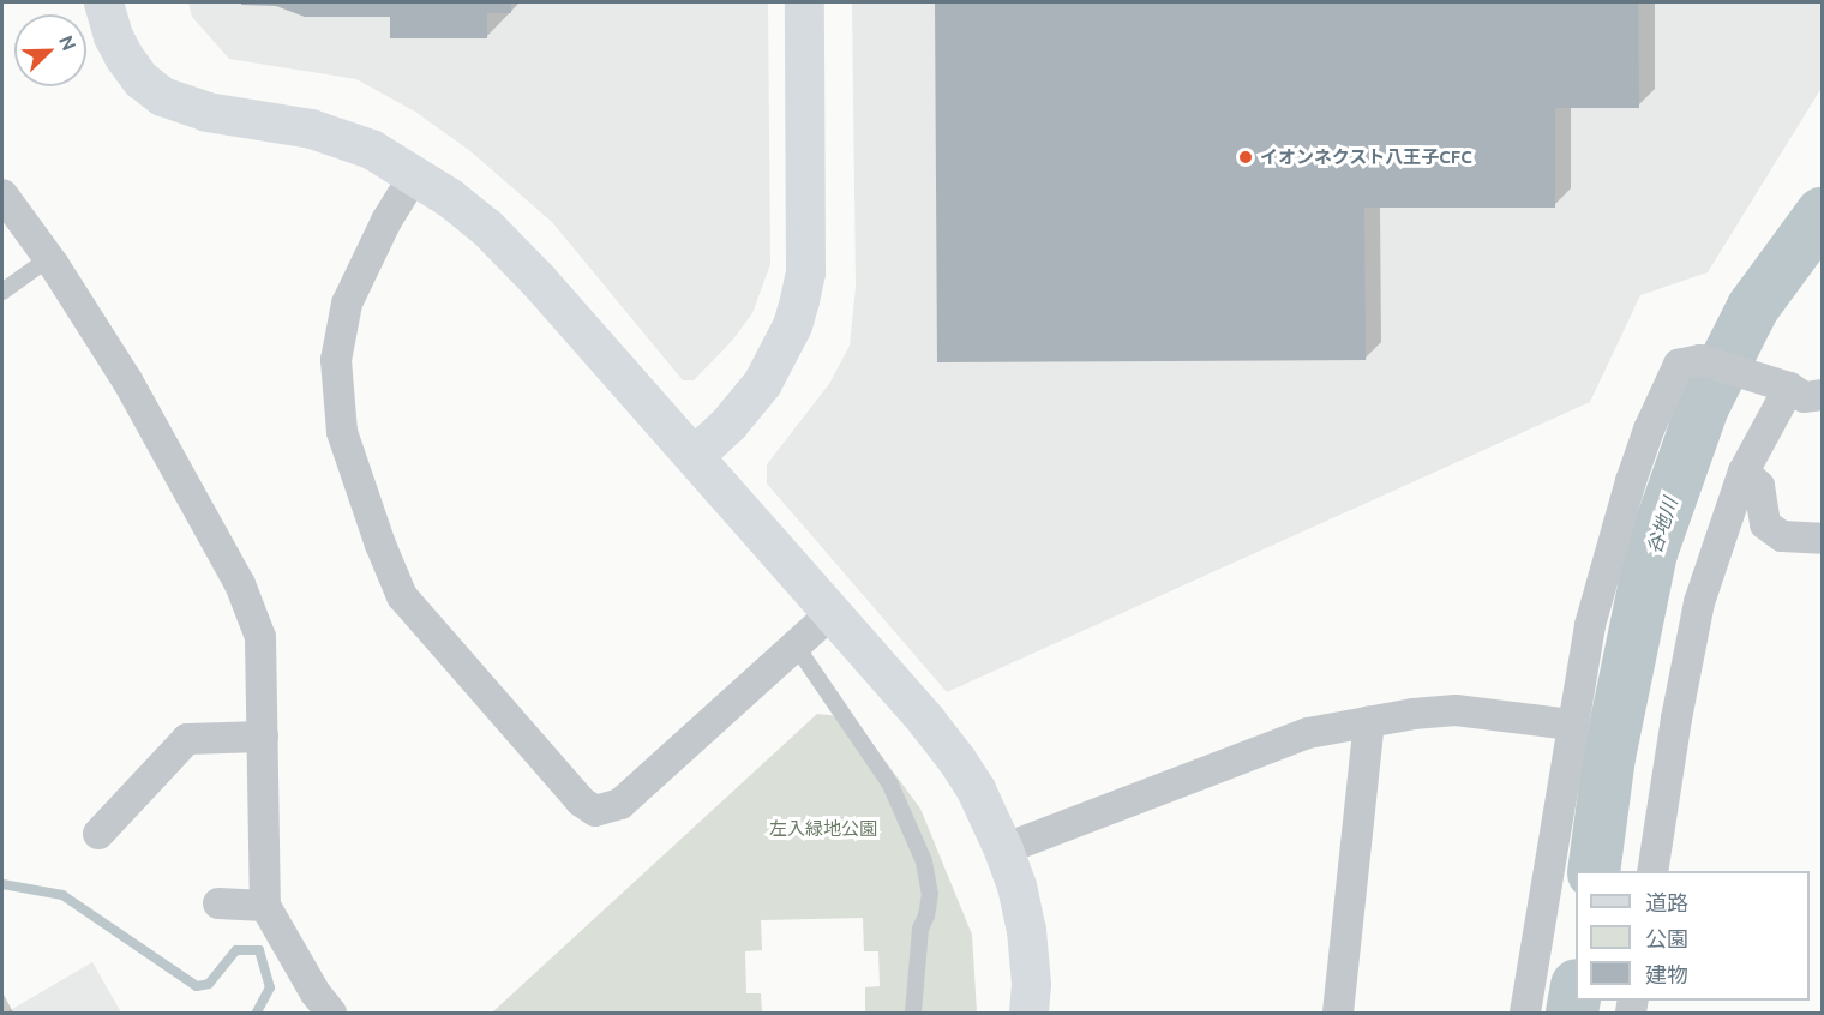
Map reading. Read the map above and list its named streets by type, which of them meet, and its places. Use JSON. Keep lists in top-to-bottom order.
{
  "water": ["谷地川"],
  "parks": ["左入緑地公園"],
  "places": ["イオンネクスト八王子CFC"],
  "legend": ["道路", "公園", "建物"],
  "north": "top right"
}
